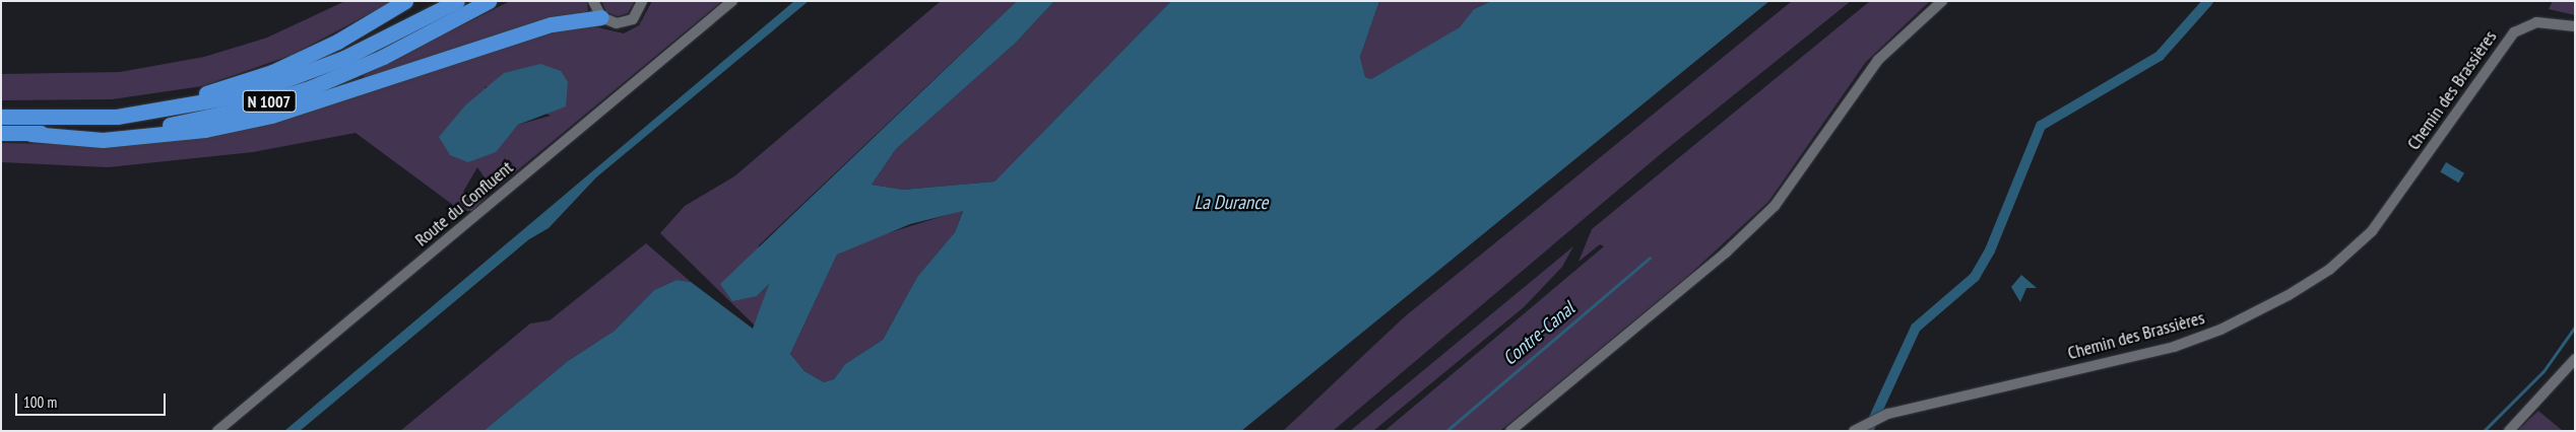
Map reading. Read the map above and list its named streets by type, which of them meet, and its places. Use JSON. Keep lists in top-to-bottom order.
{
  "streets": {
    "highway": ["N 1007"],
    "street": ["Chemin des Brassières", "Route du Confluent"]
  },
  "water": ["La Durance", "Contre-Canal"],
  "scale_bar": "100 m"
}
